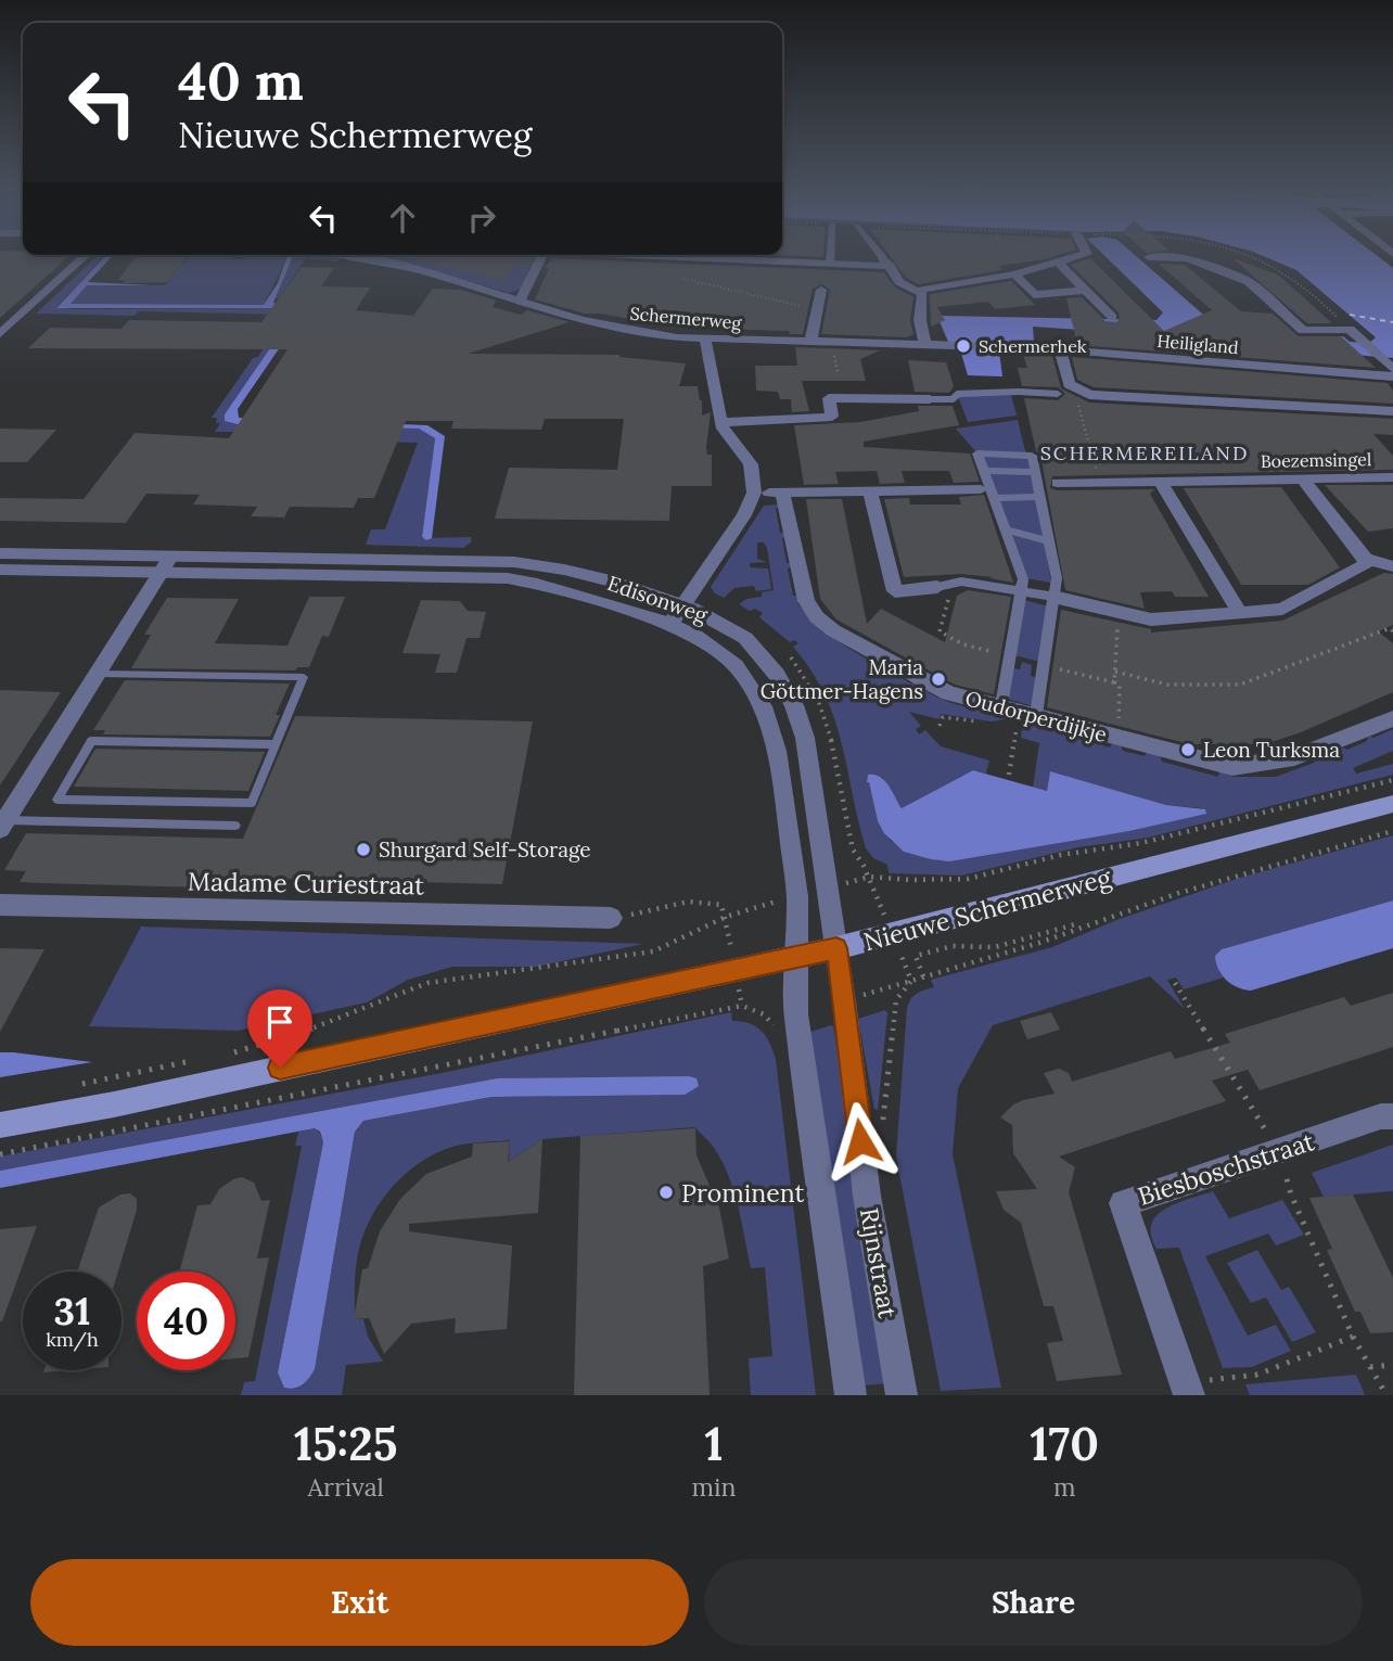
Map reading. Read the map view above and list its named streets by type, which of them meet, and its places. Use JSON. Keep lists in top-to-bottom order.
{
  "streets": {
    "main road": ["Nieuwe Schermerweg"],
    "street": [
      "Schermerweg",
      "Heiligland",
      "Boezemsingel",
      "Edisonweg",
      "Oudorperdijkje",
      "Madame Curiestraat",
      "Biesboschstraat",
      "Rijnstraat"
    ]
  },
  "crossings": [
    ["Schermerweg", "Heiligland"],
    ["Edisonweg", "Nieuwe Schermerweg"],
    ["Edisonweg", "Rijnstraat"],
    ["Nieuwe Schermerweg", "Rijnstraat"]
  ],
  "districts": ["SCHERMEREILAND"],
  "places": [
    "Schermerhek",
    "Maria Göttmer-Hagens",
    "Leon Turksma",
    "Shurgard Self-Storage",
    "Prominent"
  ],
  "page": {
    "turn": ["40 m", "Nieuwe Schermerweg"],
    "speed": "31 km/h",
    "limit": "40",
    "eta": [
      "15:25",
      "Arrival",
      "1",
      "min",
      "170",
      "m"
    ],
    "buttons": ["Exit", "Share"]
  }
}
